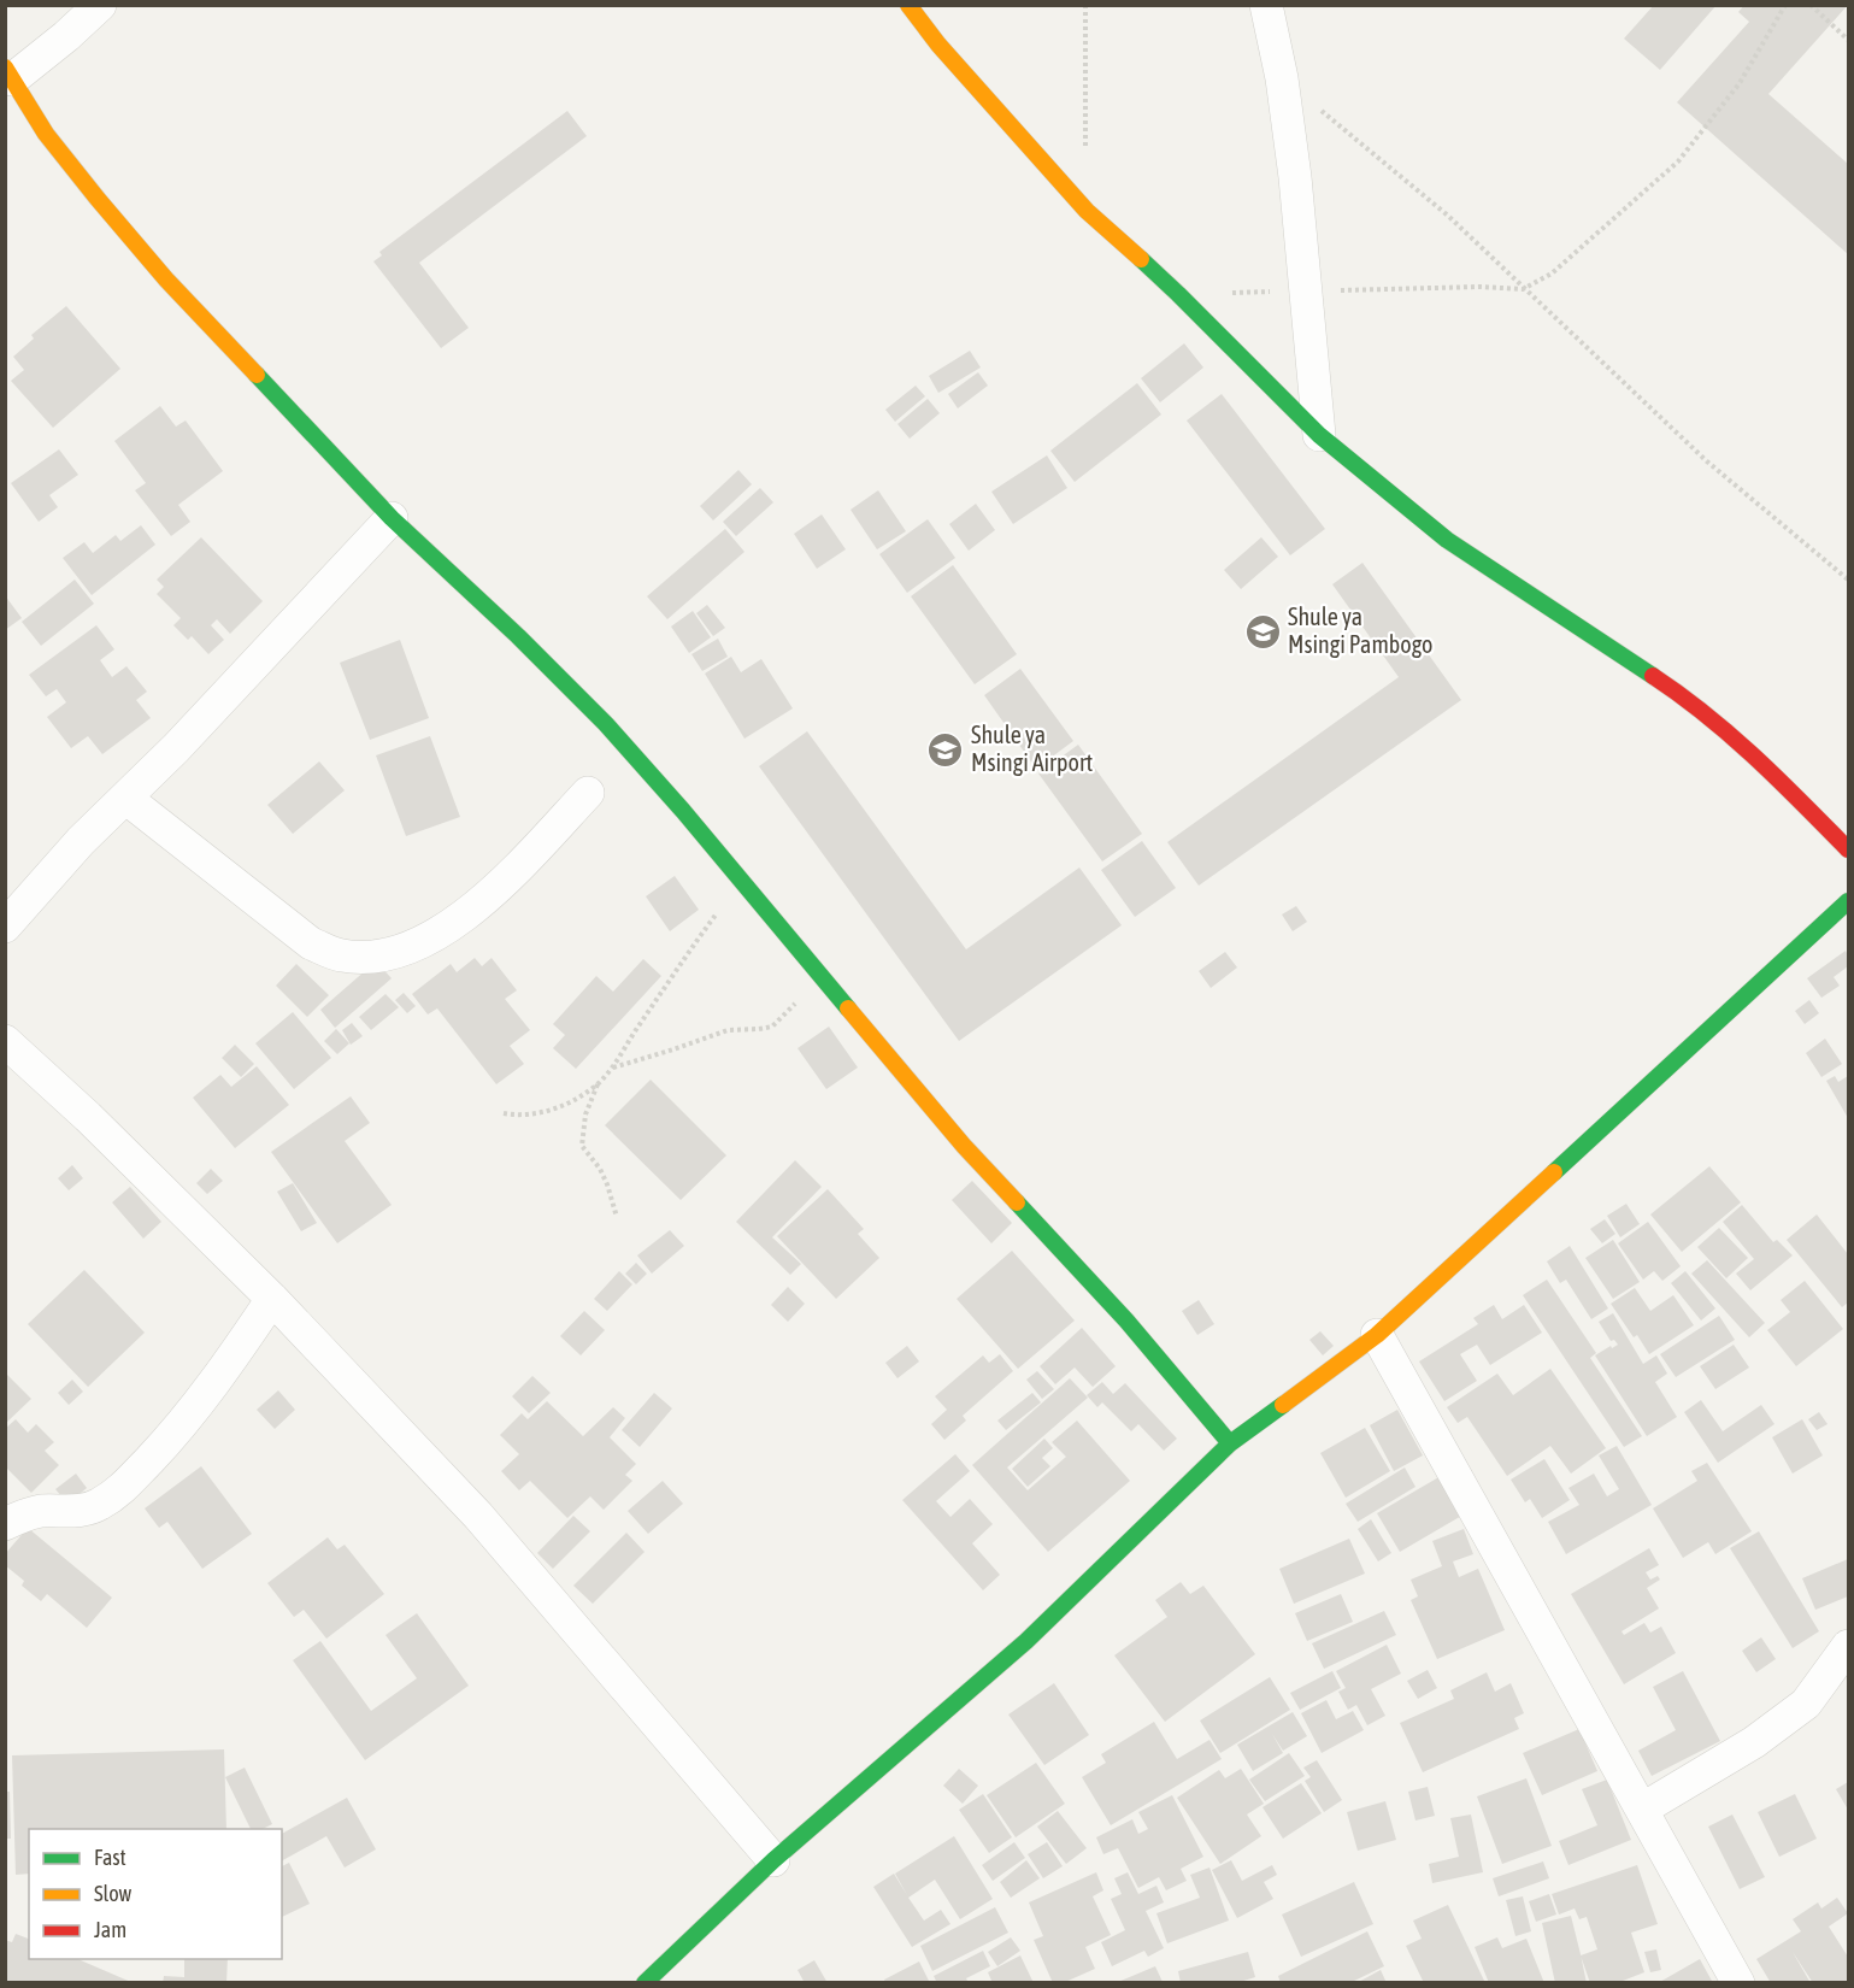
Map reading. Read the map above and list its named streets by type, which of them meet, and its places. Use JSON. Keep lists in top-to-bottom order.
{
  "places": {
    "school or university": ["Shule ya Msingi Pambogo", "Shule ya Msingi Airport"]
  },
  "legend": ["Fast", "Slow", "Jam"]
}
